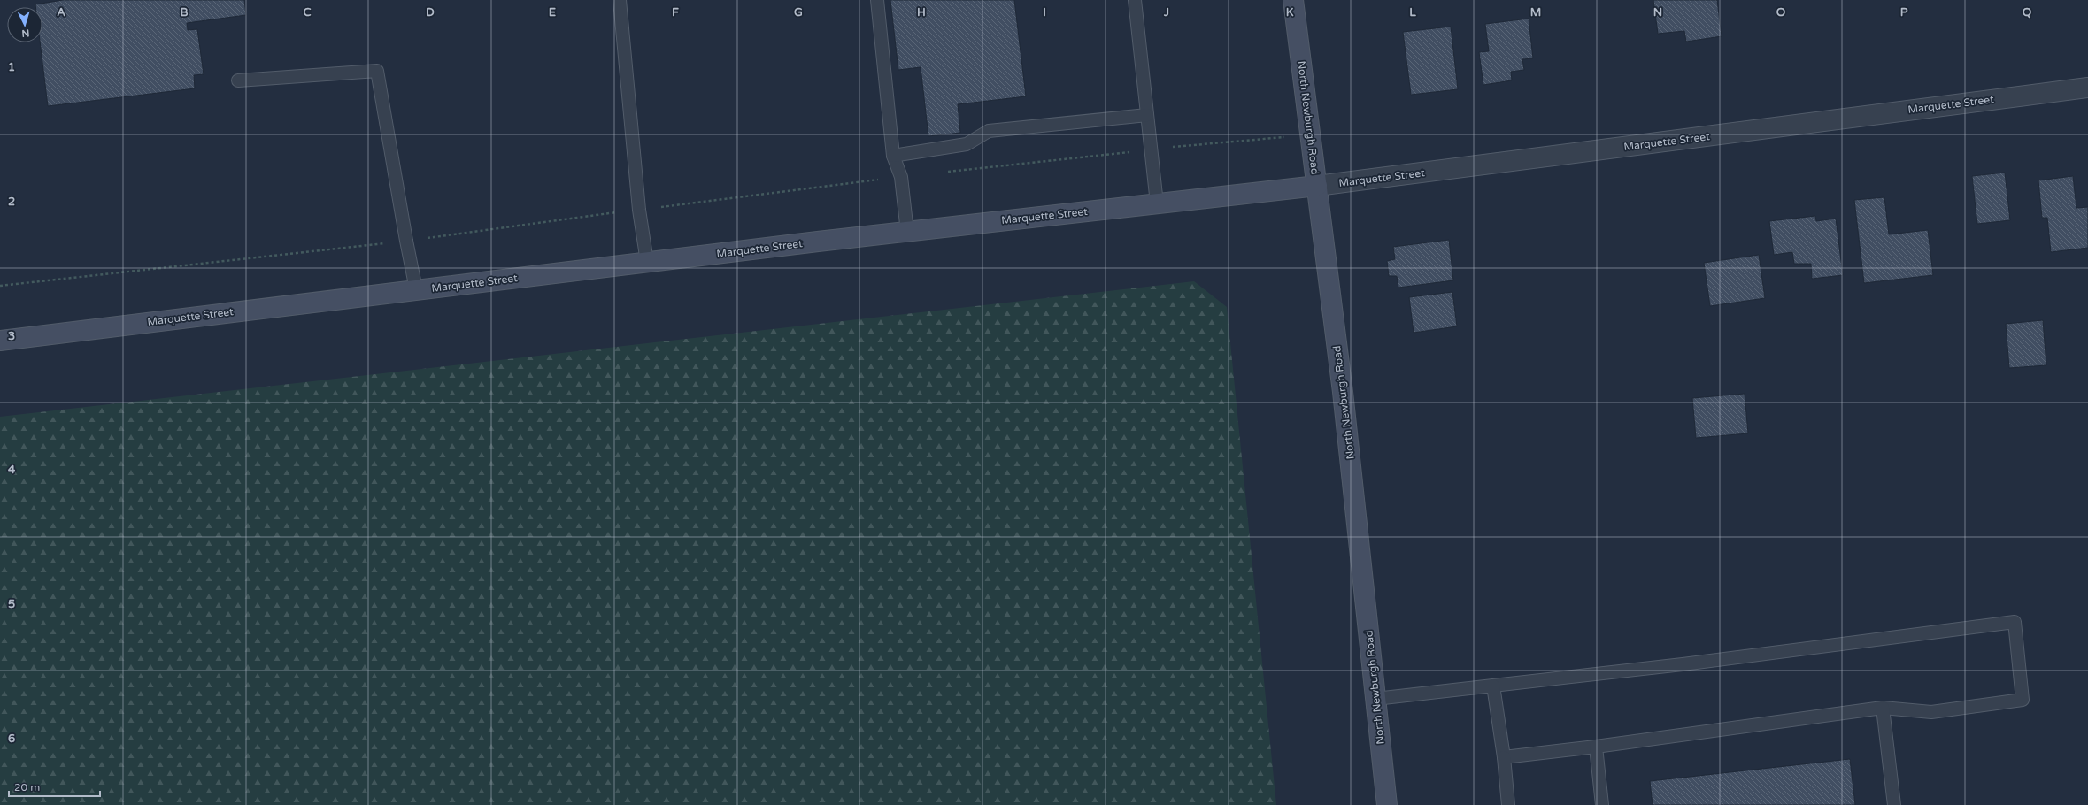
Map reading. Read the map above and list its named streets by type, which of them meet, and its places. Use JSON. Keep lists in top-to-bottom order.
{
  "streets": {
    "street": ["Marquette Street", "North Newburgh Road"]
  },
  "crossings": [
    ["Marquette Street", "North Newburgh Road"]
  ],
  "scale_bar": "20 m",
  "north": "bottom",
  "grid": {
    "columns": [
      "A",
      "B",
      "C",
      "D",
      "E",
      "F",
      "G",
      "H",
      "I",
      "J",
      "K",
      "L",
      "M",
      "N",
      "O",
      "P",
      "Q"
    ],
    "rows": [
      "1",
      "2",
      "3",
      "4",
      "5",
      "6"
    ]
  }
}
